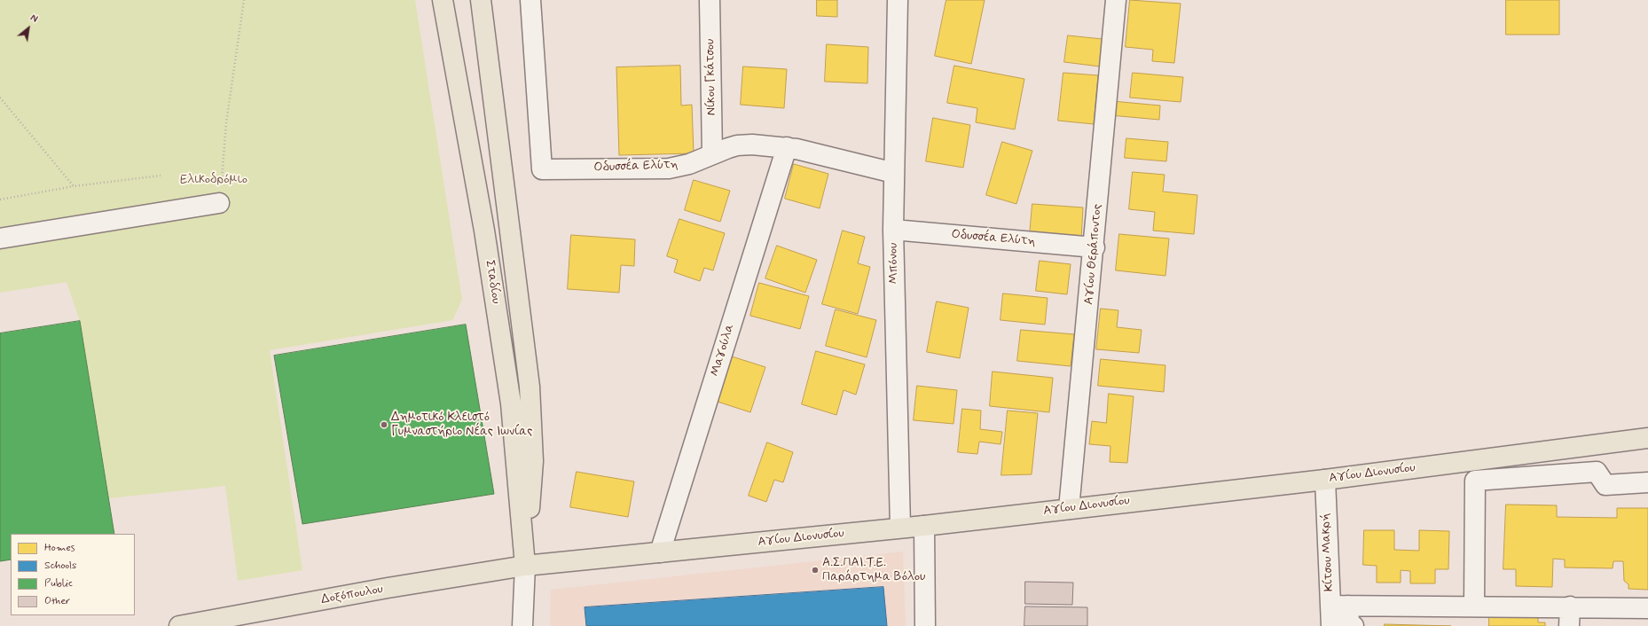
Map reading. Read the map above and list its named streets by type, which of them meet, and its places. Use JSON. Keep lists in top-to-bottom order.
{
  "streets": {
    "main road": ["Σταδίου", "Αγίου Διονυσίου", "Δοξόπουλου"],
    "street": [
      "Νίκου Γκάτσου",
      "Οδυσσέα Ελύτη",
      "Αγίου Θεράποντος",
      "Μπόνου",
      "Μαγούλα",
      "Κίτσου Μακρή"
    ]
  },
  "crossings": [
    ["Νίκου Γκάτσου", "Οδυσσέα Ελύτη"],
    ["Οδυσσέα Ελύτη", "Αγίου Θεράποντος"],
    ["Οδυσσέα Ελύτη", "Μπόνου"],
    ["Οδυσσέα Ελύτη", "Μαγούλα"],
    ["Αγίου Θεράποντος", "Αγίου Διονυσίου"],
    ["Μπόνου", "Αγίου Διονυσίου"],
    ["Σταδίου", "Αγίου Διονυσίου"],
    ["Σταδίου", "Δοξόπουλου"],
    ["Μαγούλα", "Αγίου Διονυσίου"],
    ["Αγίου Διονυσίου", "Κίτσου Μακρή"],
    ["Αγίου Διονυσίου", "Δοξόπουλου"]
  ],
  "parks": ["Ελικοδρόμιο"],
  "places": ["Δημοτικό Κλειστό Γυμναστήριο Νέας Ιωνίας", "Α.Σ.ΠΑΙ.Τ.Ε. Παράρτημα Βόλου"],
  "legend": [
    "Homes",
    "Schools",
    "Public",
    "Other"
  ],
  "north": "top right"
}
